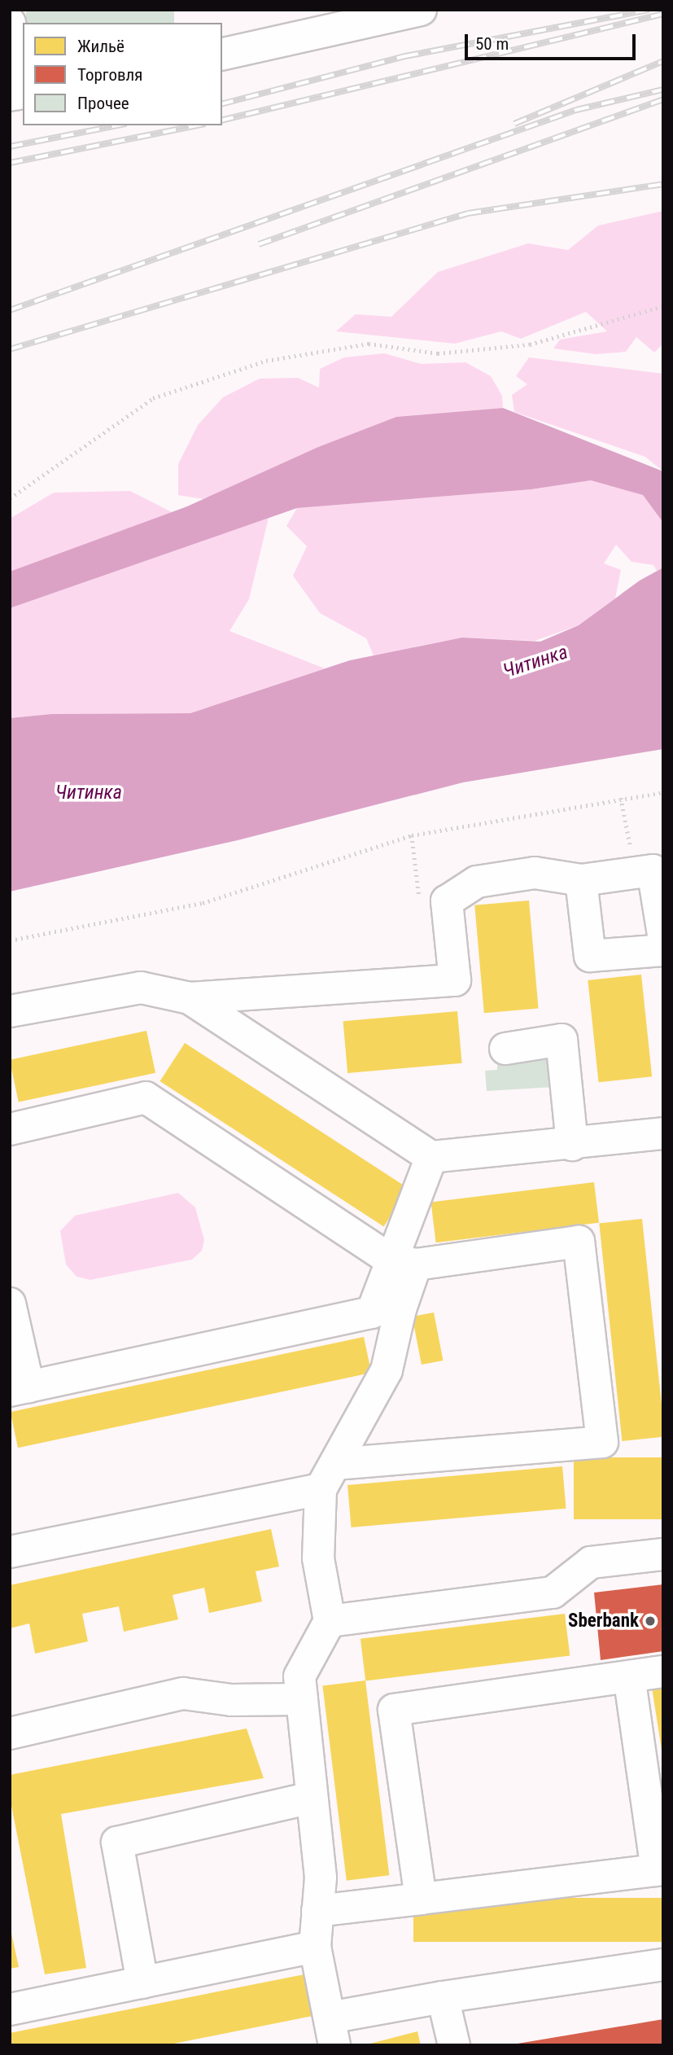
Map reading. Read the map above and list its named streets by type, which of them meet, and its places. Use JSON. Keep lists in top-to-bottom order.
{
  "water": ["Читинка"],
  "places": ["Sberbank"],
  "legend": ["Жильё", "Торговля", "Прочее"],
  "scale_bar": "50 m"
}
